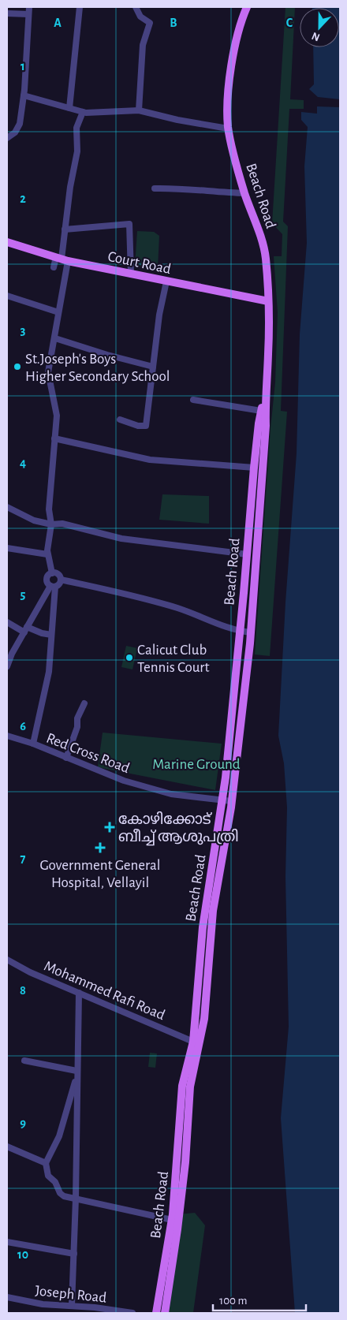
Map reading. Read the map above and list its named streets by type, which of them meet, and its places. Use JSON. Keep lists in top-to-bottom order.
{
  "streets": {
    "main road": ["Beach Road", "Court Road"],
    "street": ["Red Cross Road", "Mohammed Rafi Road", "Joseph Road"]
  },
  "crossings": [
    ["Beach Road", "Court Road"],
    ["Beach Road", "Red Cross Road"],
    ["Beach Road", "Mohammed Rafi Road"]
  ],
  "parks": ["Marine Ground"],
  "places": {
    "other": ["St.Joseph's Boys Higher Secondary School", "Calicut Club Tennis Court"],
    "health": ["കോഴിക്കോട് ബീച്ച് ആശുപത്രി", "Government General Hospital, Vellayil"]
  },
  "scale_bar": "100 m",
  "north": "bottom",
  "grid": {
    "columns": ["A", "B", "C"],
    "rows": [
      "1",
      "2",
      "3",
      "4",
      "5",
      "6",
      "7",
      "8",
      "9",
      "10"
    ]
  }
}
